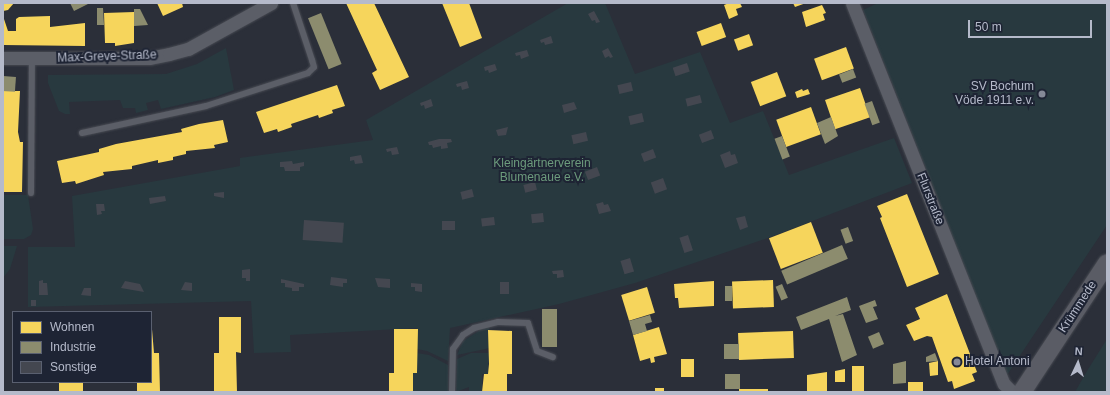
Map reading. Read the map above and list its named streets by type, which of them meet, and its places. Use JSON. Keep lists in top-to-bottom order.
{
  "streets": {
    "street": ["Max-Greve-Straße", "Flurstraße", "Krümmede"]
  },
  "parks": ["Kleingärtnerverein Blumenaue e.V."],
  "places": ["SV Bochum Vöde 1911 e.v.", "Hotel Antoni"],
  "legend": ["Wohnen", "Industrie", "Sonstige"],
  "scale_bar": "50 m",
  "north": "top"
}
